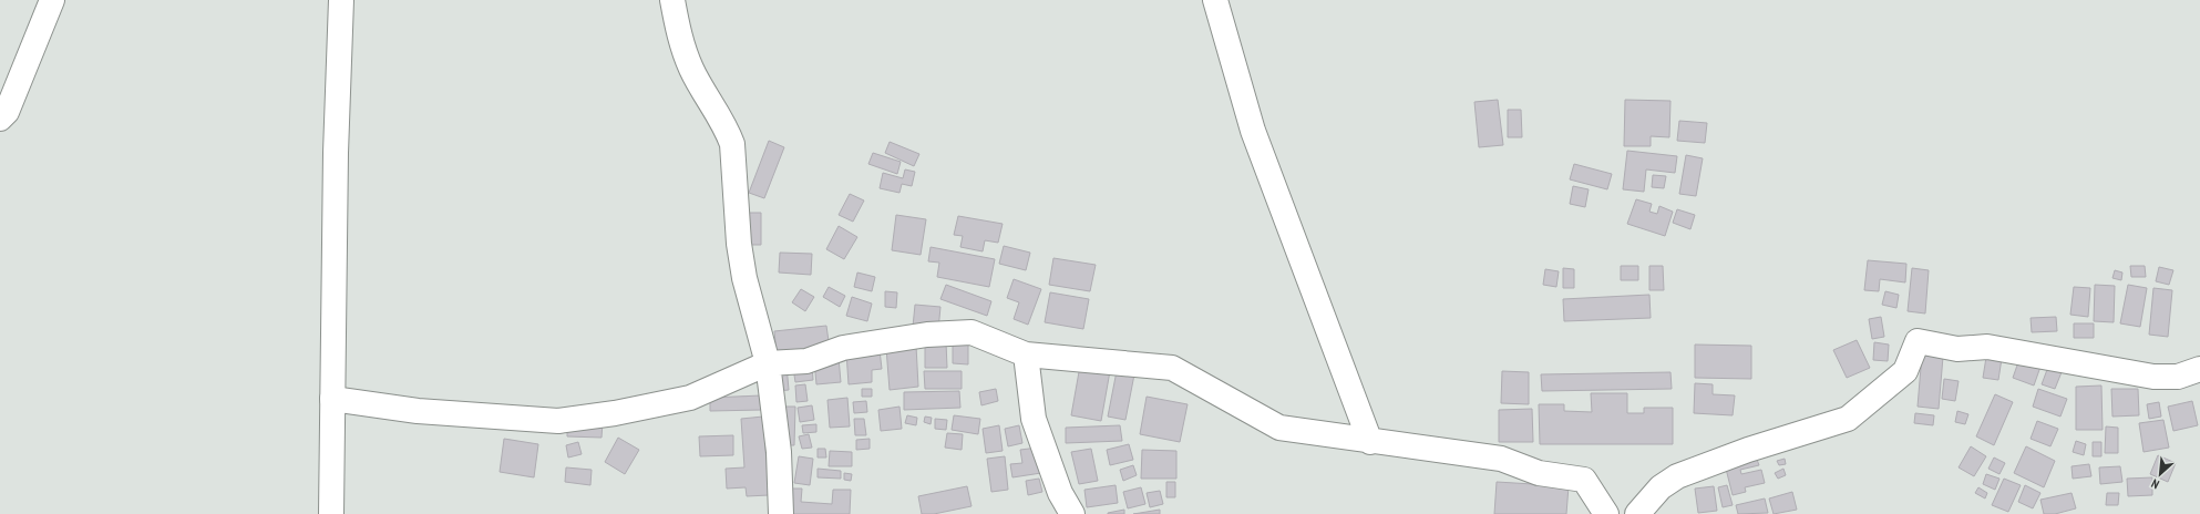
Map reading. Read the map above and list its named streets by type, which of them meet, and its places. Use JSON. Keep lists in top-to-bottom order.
{
  "north": "bottom left"
}
